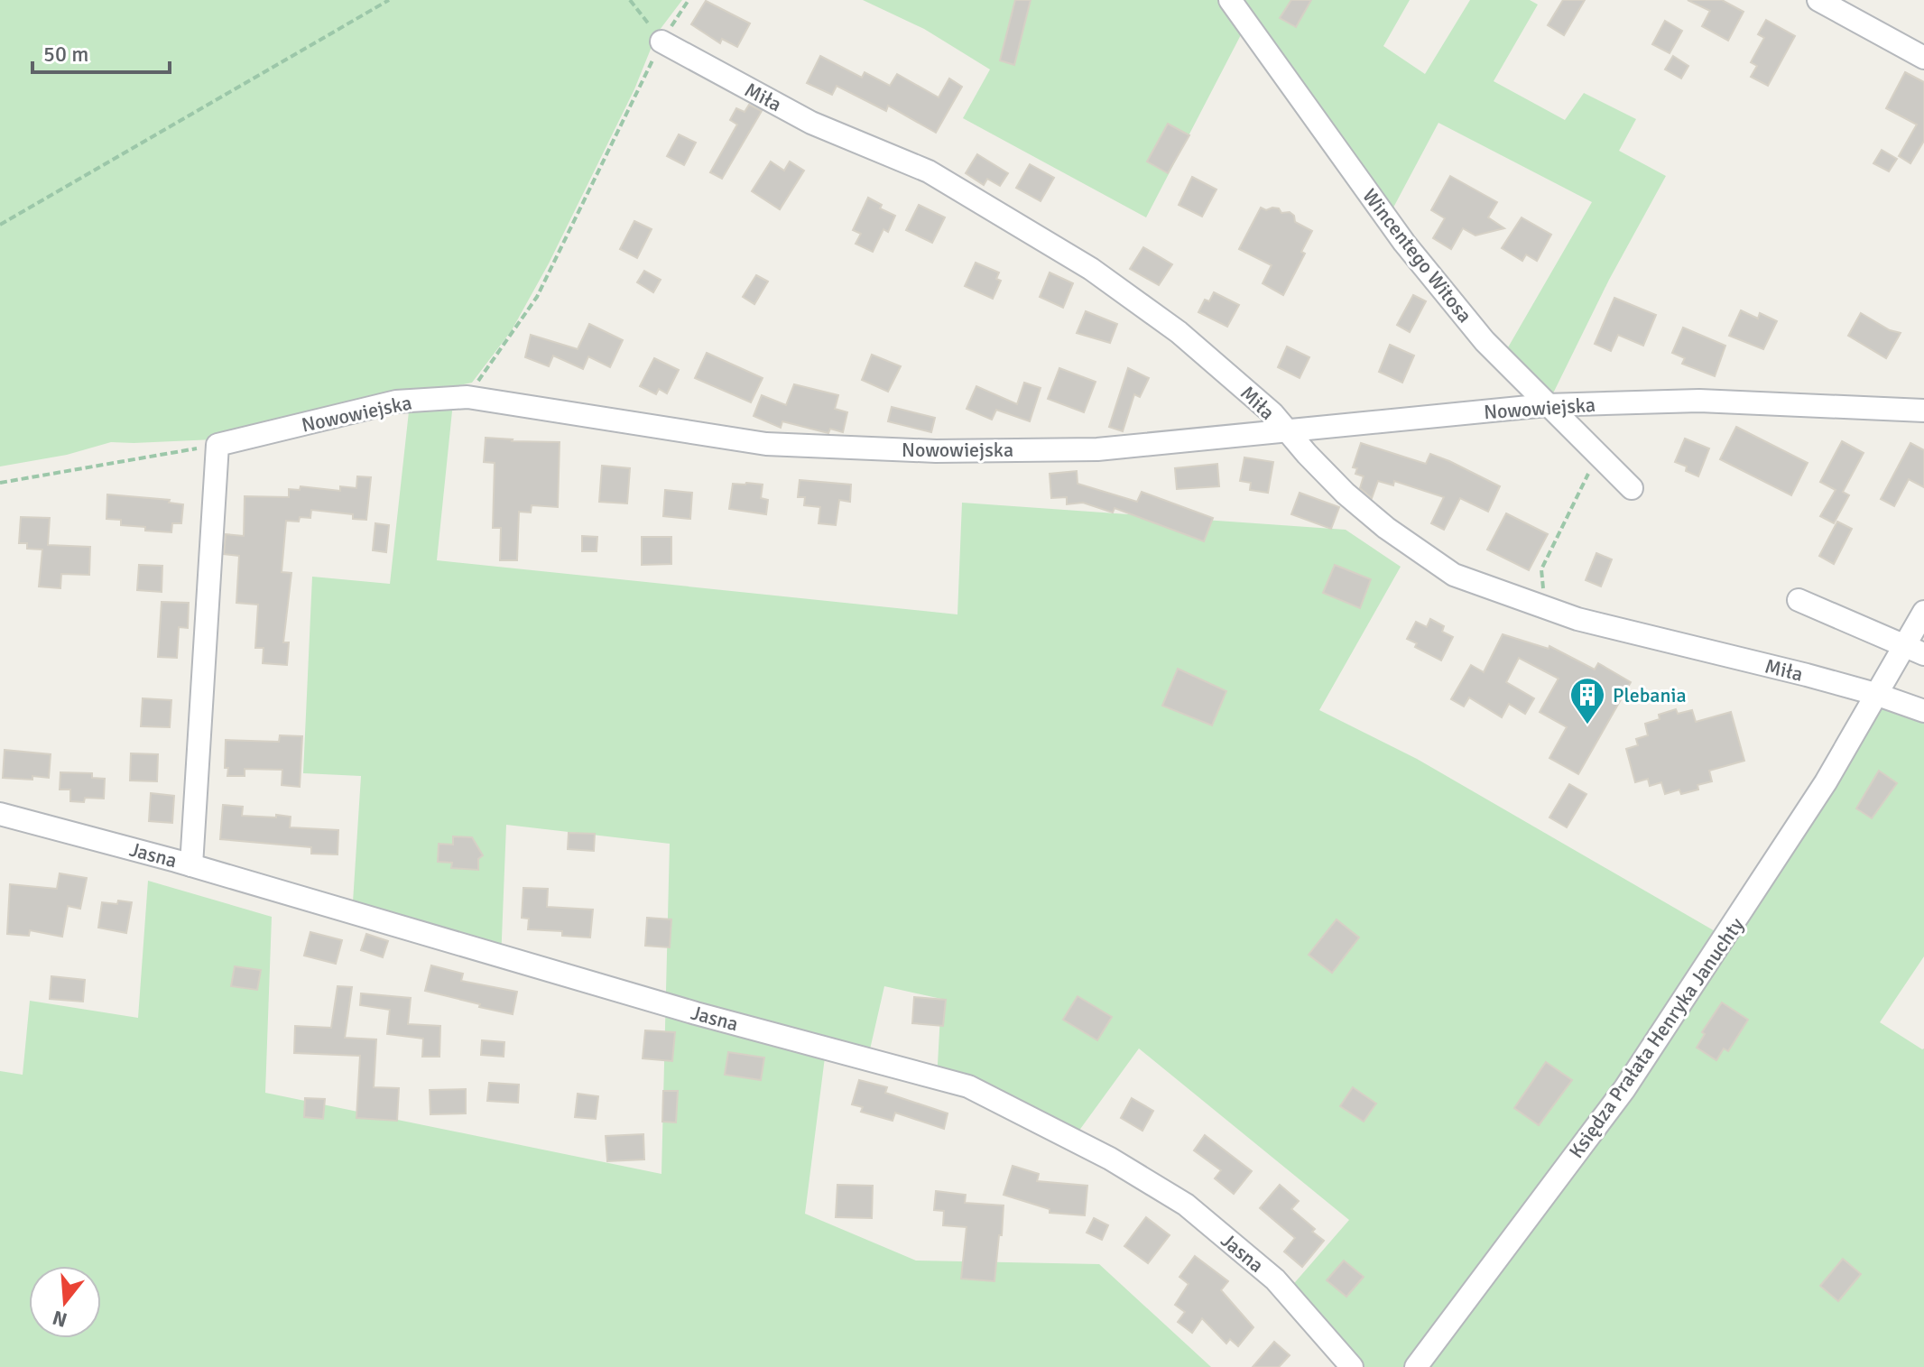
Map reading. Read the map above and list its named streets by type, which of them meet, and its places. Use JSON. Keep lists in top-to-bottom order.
{
  "streets": {
    "street": [
      "Miła",
      "Wincentego Witosa",
      "Nowowiejska",
      "Jasna",
      "Księdza Prałata Henryka Januchty"
    ]
  },
  "crossings": [
    ["Miła", "Nowowiejska"],
    ["Miła", "Księdza Prałata Henryka Januchty"],
    ["Wincentego Witosa", "Nowowiejska"]
  ],
  "places": {
    "building": ["Plebania"]
  },
  "scale_bar": "50 m",
  "north": "bottom"
}
